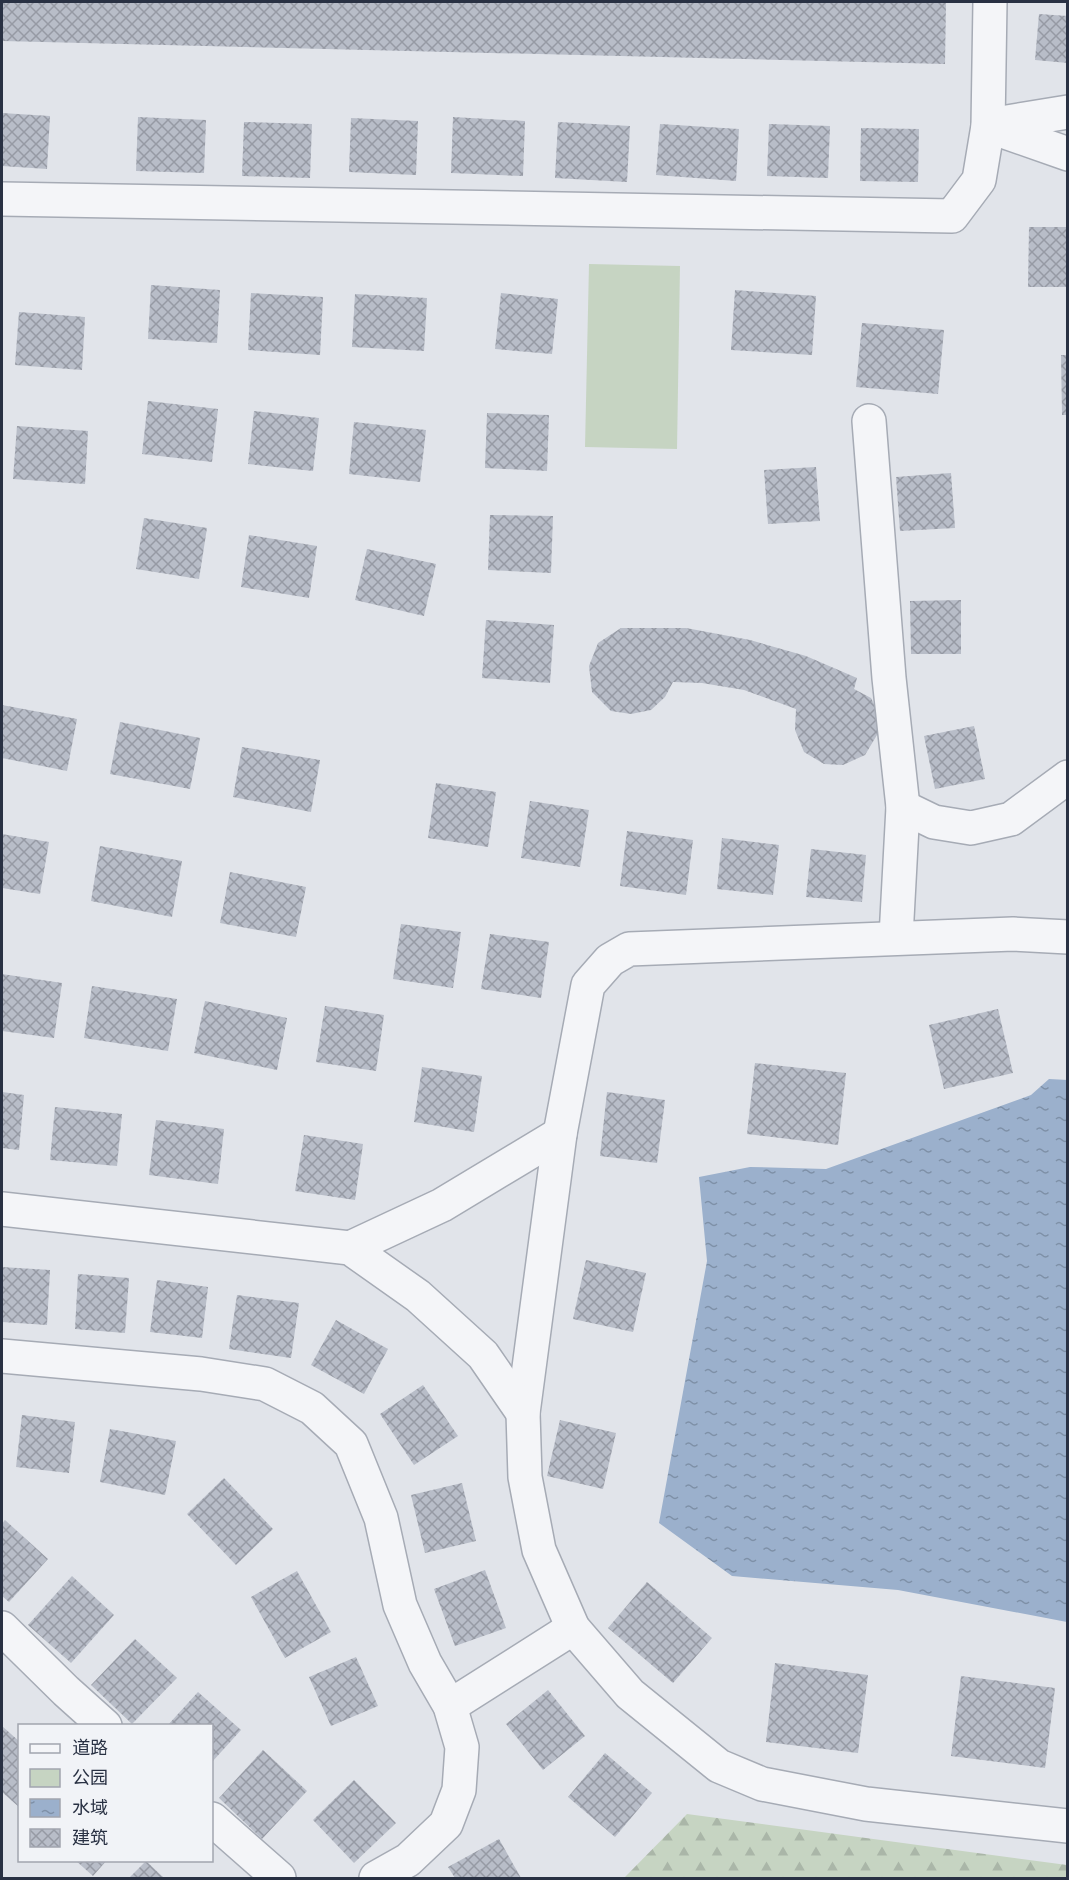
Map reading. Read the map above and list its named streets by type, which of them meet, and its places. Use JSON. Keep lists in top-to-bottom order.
{
  "legend": [
    "道路",
    "公园",
    "水域",
    "建筑"
  ]
}
